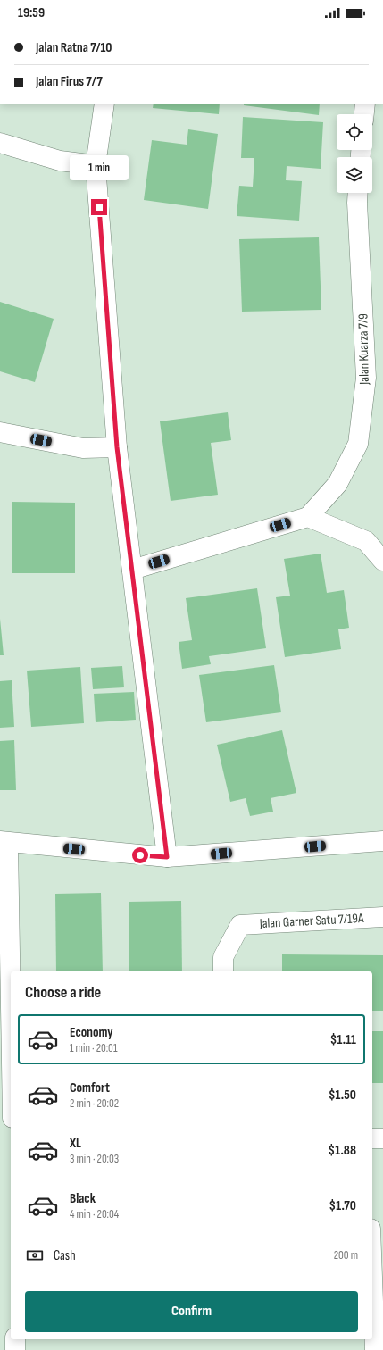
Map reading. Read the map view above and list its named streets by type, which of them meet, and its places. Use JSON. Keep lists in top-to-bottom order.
{
  "streets": {
    "street": ["Jalan Kuarza 7/9", "Jalan Garner Satu 7/19A"]
  },
  "page": {
    "status": "19:59",
    "banner": ["Jalan Ratna 7/10", "Jalan Firus 7/7"],
    "bubble": "1 min",
    "heading": "Choose a ride",
    "list": [
      {
        "name": "Economy",
        "note": "1 min · 20:01",
        "value": "$1.11"
      },
      {
        "name": "Comfort",
        "note": "2 min · 20:02",
        "value": "$1.50"
      },
      {
        "name": "XL",
        "note": "3 min · 20:03",
        "value": "$1.88"
      },
      {
        "name": "Black",
        "note": "4 min · 20:04",
        "value": "$1.70"
      }
    ],
    "pay": ["Cash", "200 m"],
    "buttons": "Confirm"
  }
}
